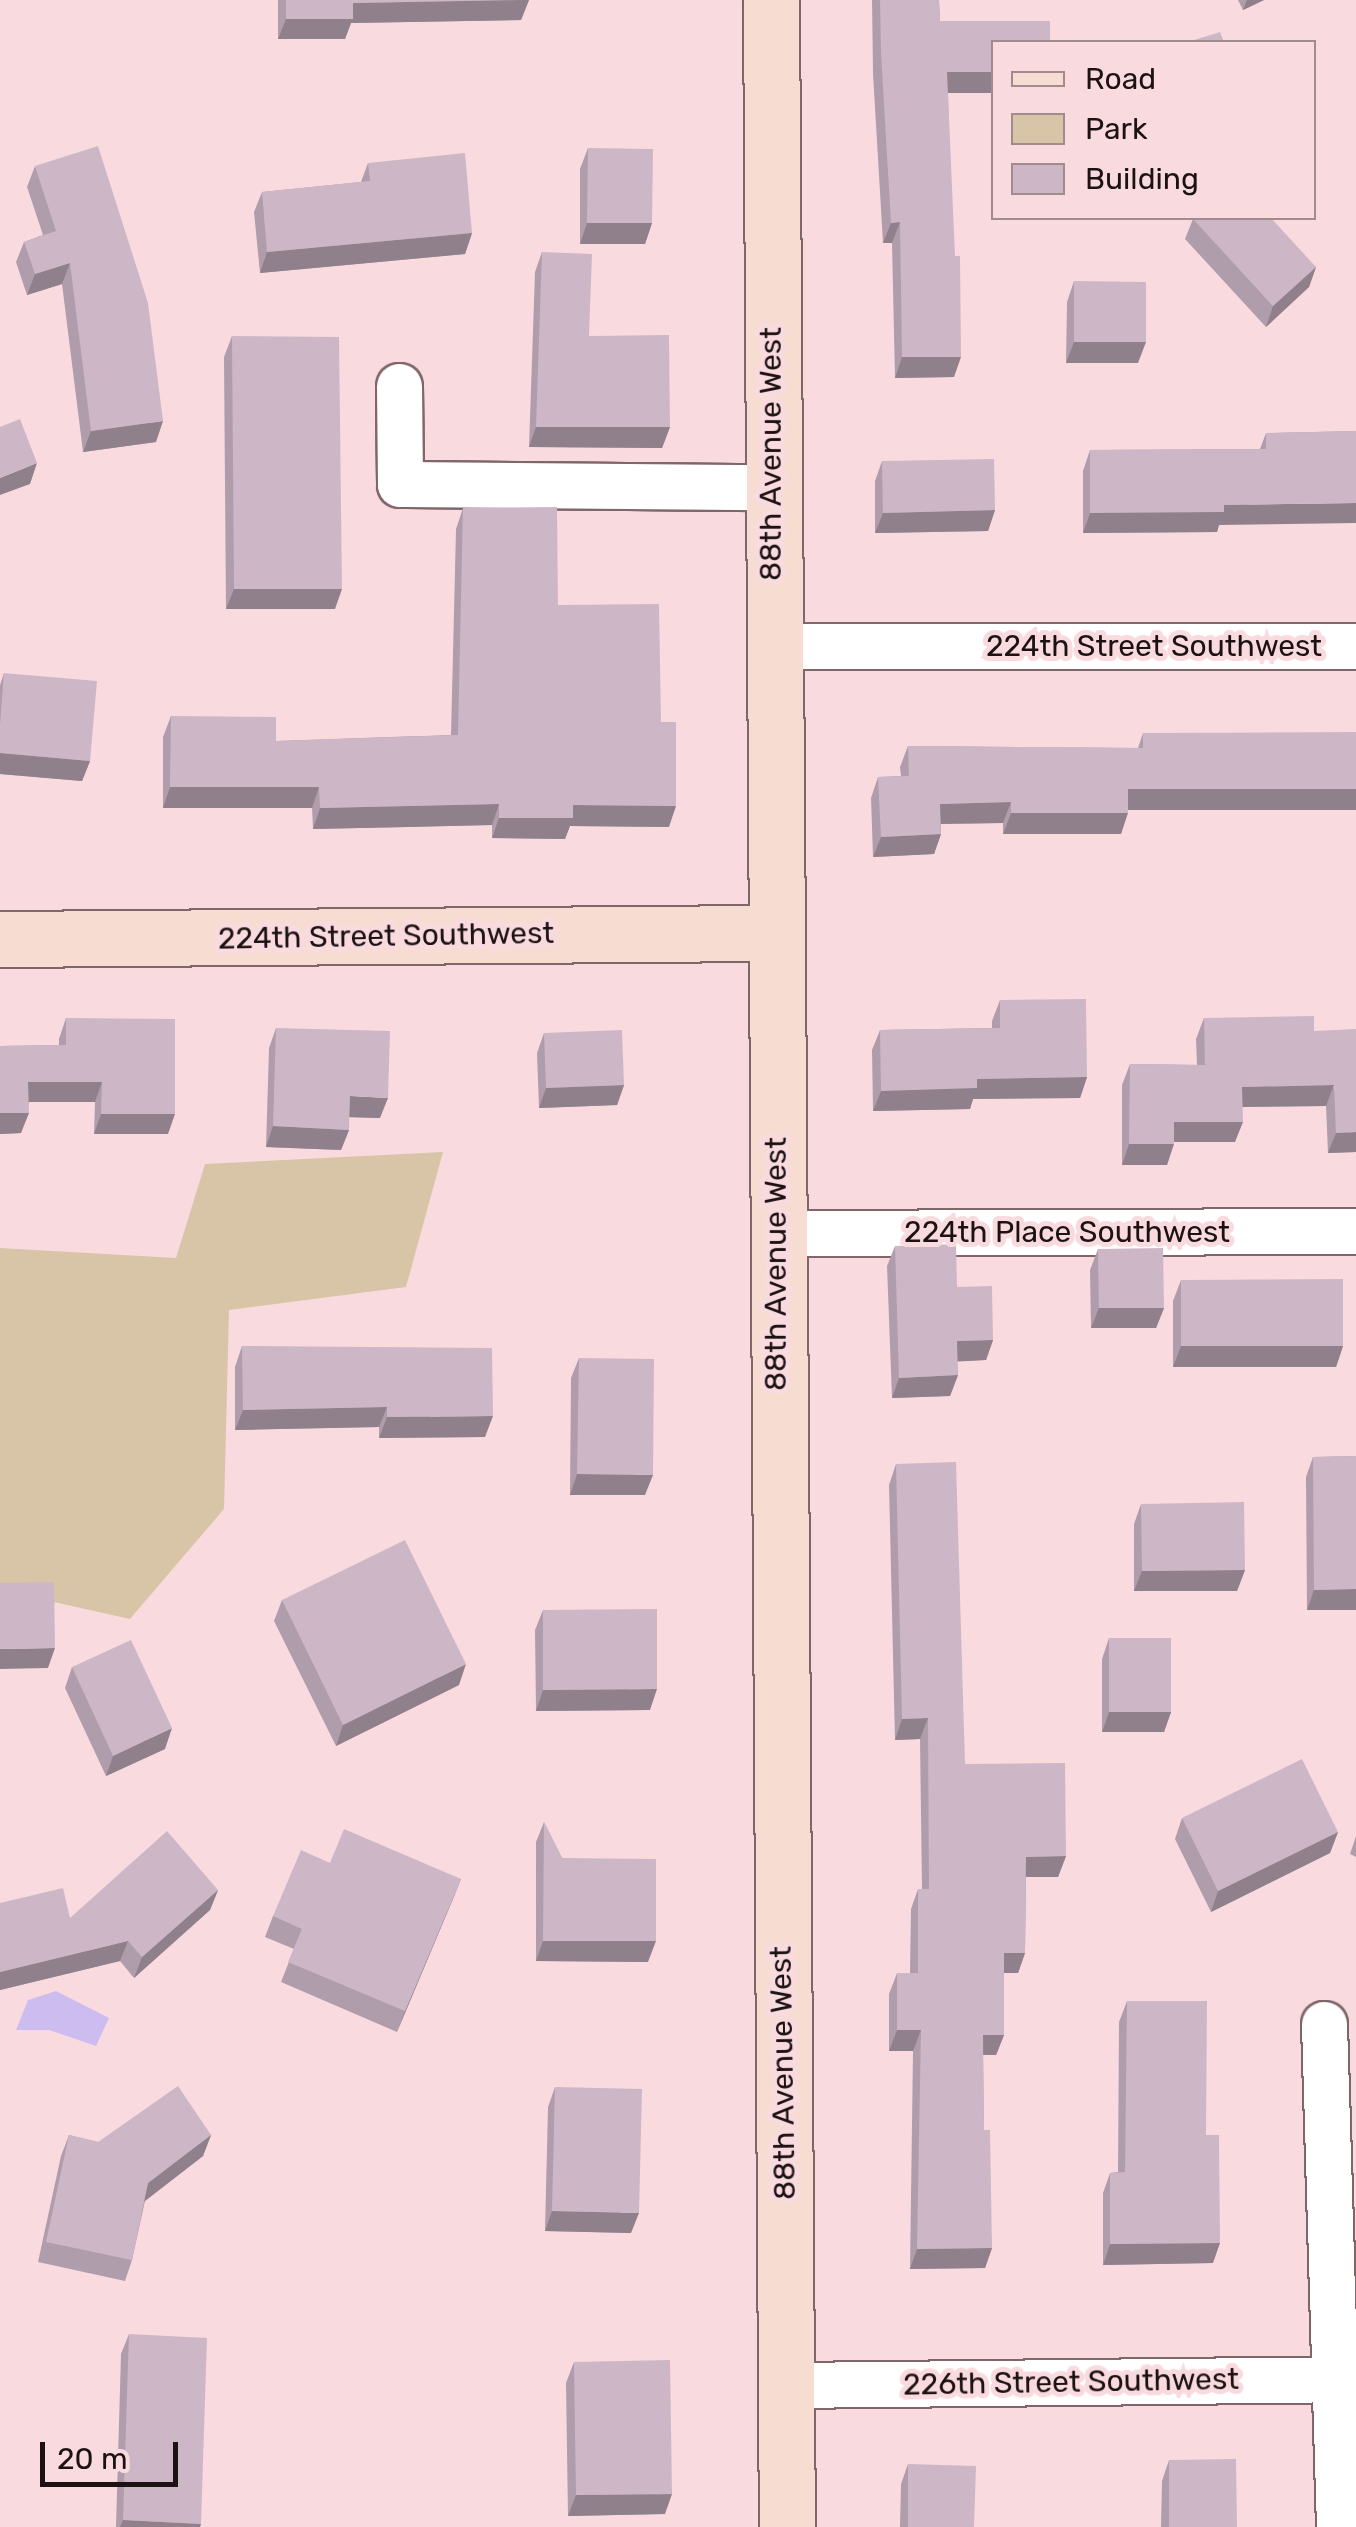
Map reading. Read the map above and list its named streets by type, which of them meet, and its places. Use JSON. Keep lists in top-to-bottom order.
{
  "streets": {
    "street": [
      "88th Avenue West",
      "224th Street Southwest",
      "224th Place Southwest",
      "226th Street Southwest"
    ]
  },
  "crossings": [
    ["88th Avenue West", "224th Street Southwest"],
    ["88th Avenue West", "224th Place Southwest"],
    ["88th Avenue West", "226th Street Southwest"]
  ],
  "legend": ["Road", "Park", "Building"],
  "scale_bar": "20 m"
}
